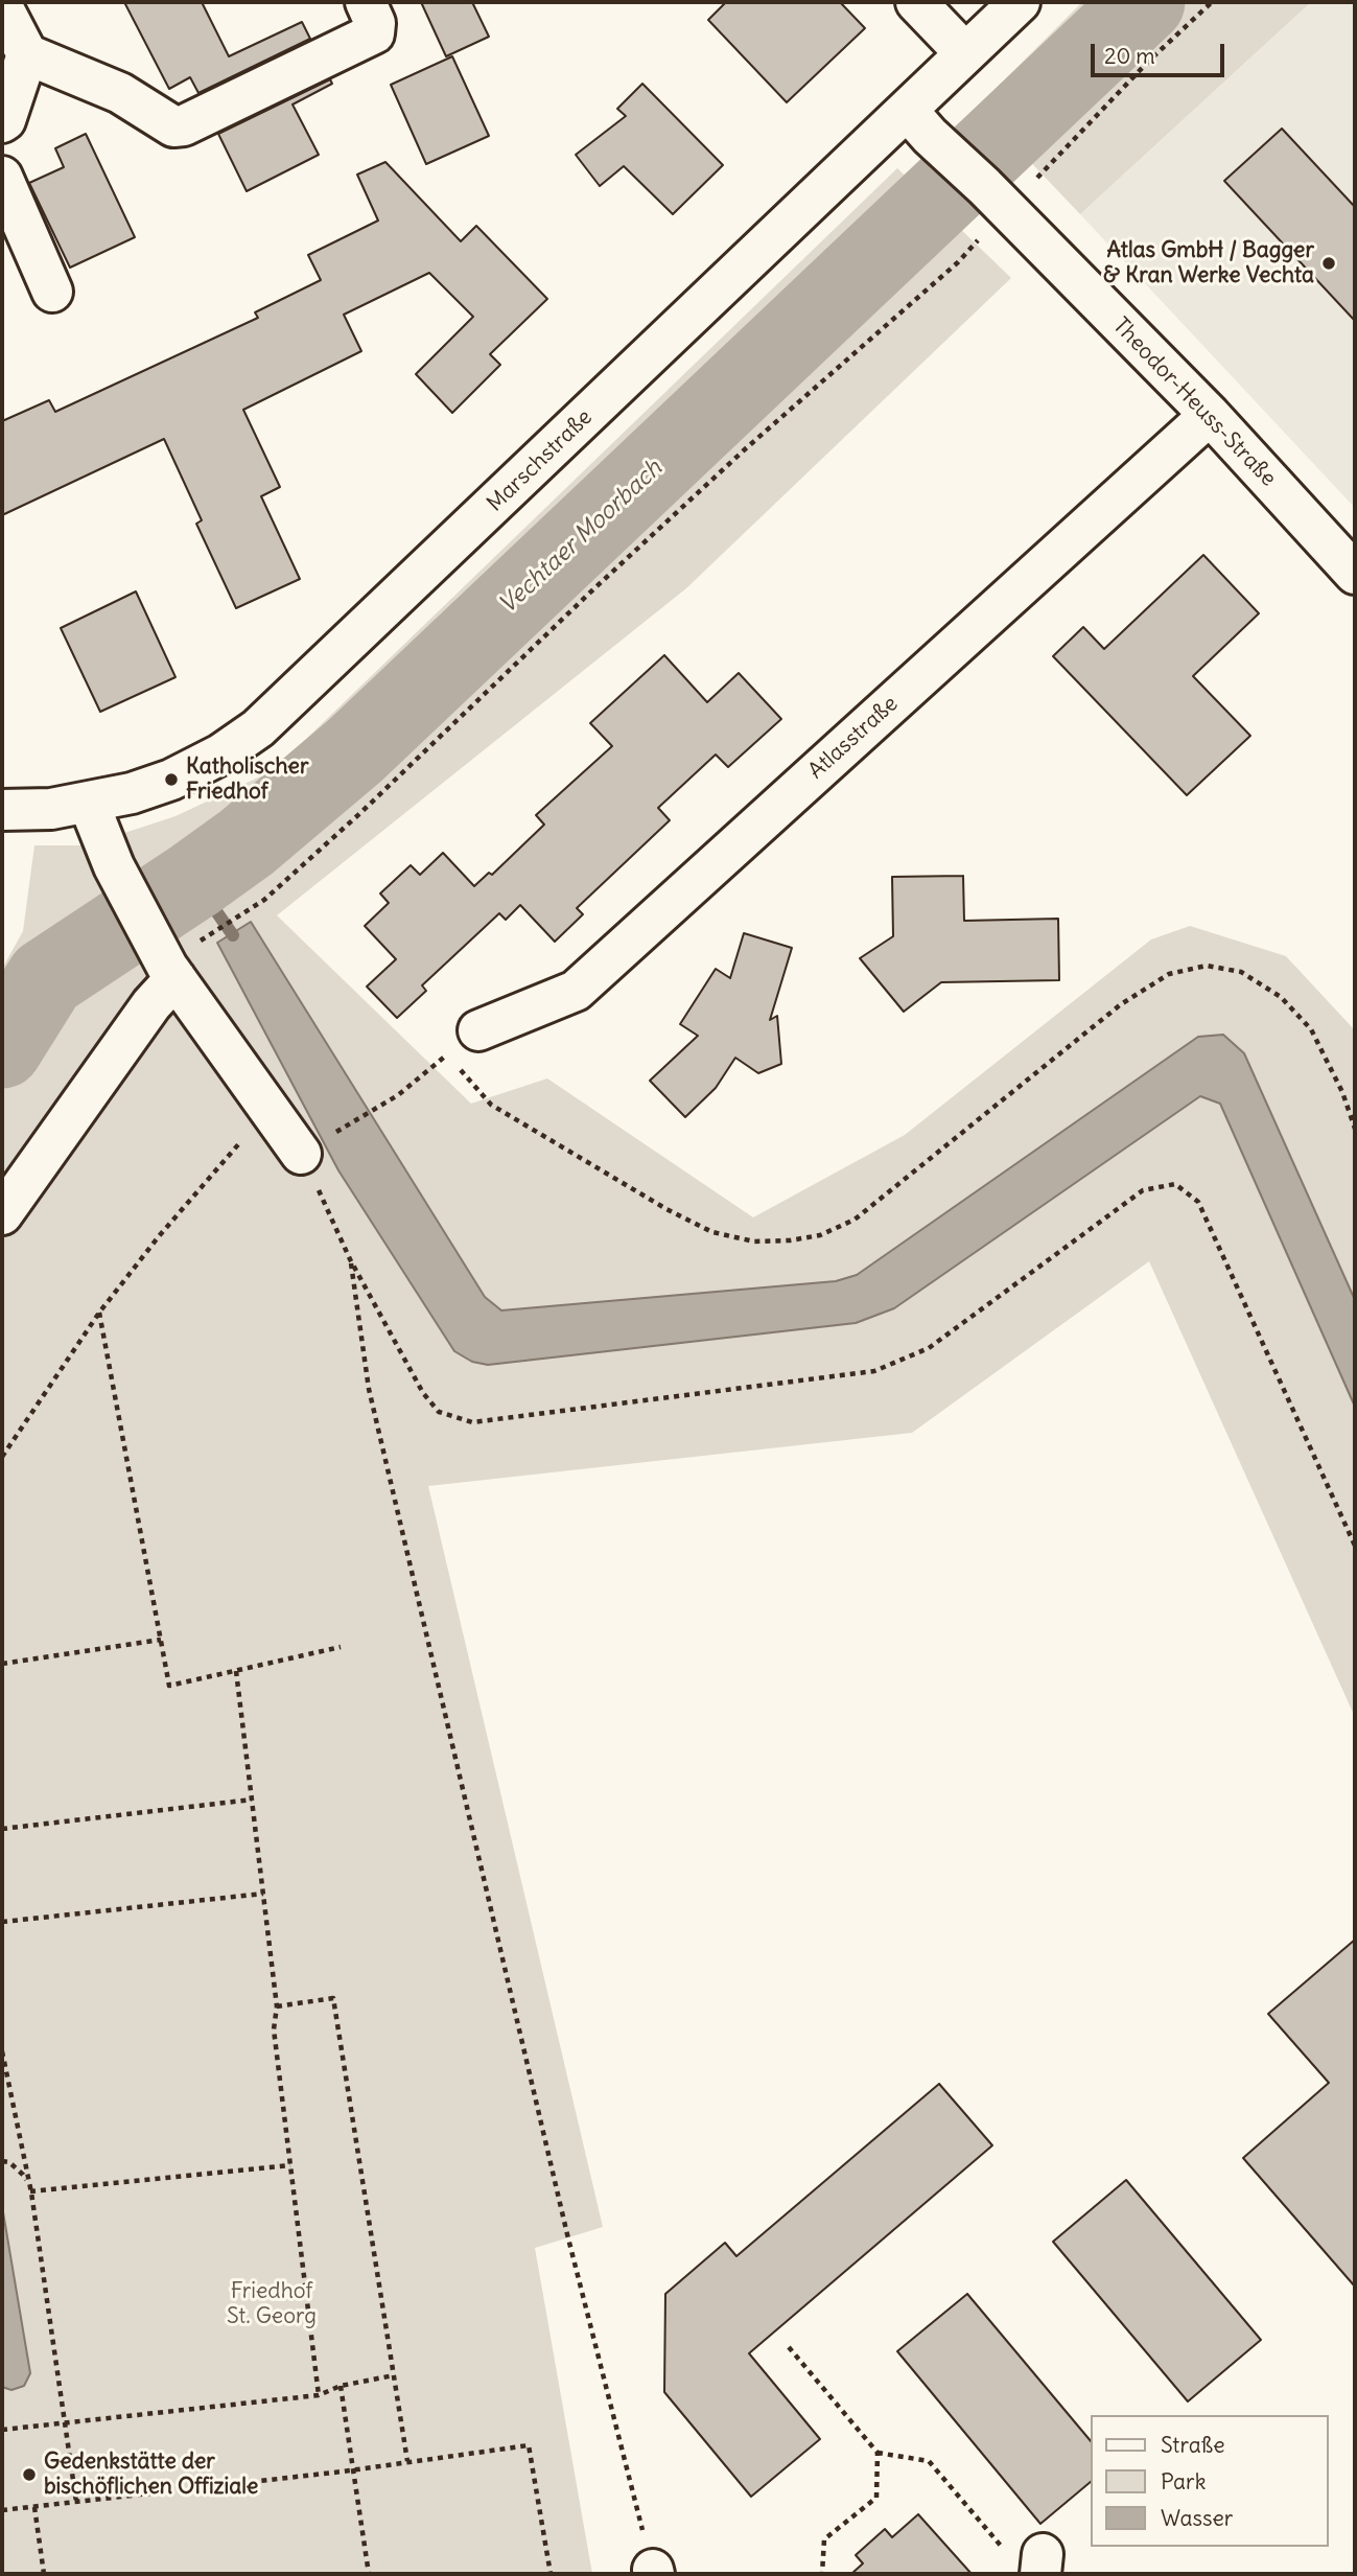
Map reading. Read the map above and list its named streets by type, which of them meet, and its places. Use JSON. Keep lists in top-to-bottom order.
{
  "streets": {
    "street": ["Theodor-Heuss-Straße", "Marschstraße", "Atlasstraße"]
  },
  "crossings": [
    ["Theodor-Heuss-Straße", "Marschstraße"],
    ["Theodor-Heuss-Straße", "Atlasstraße"]
  ],
  "water": ["Vechtaer Moorbach"],
  "parks": ["Friedhof St. Georg"],
  "places": ["Atlas GmbH / Bagger & Kran Werke Vechta", "Katholischer Friedhof", "Gedenkstätte der bischöflichen Offiziale"],
  "legend": ["Straße", "Park", "Wasser"],
  "scale_bar": "20 m"
}
